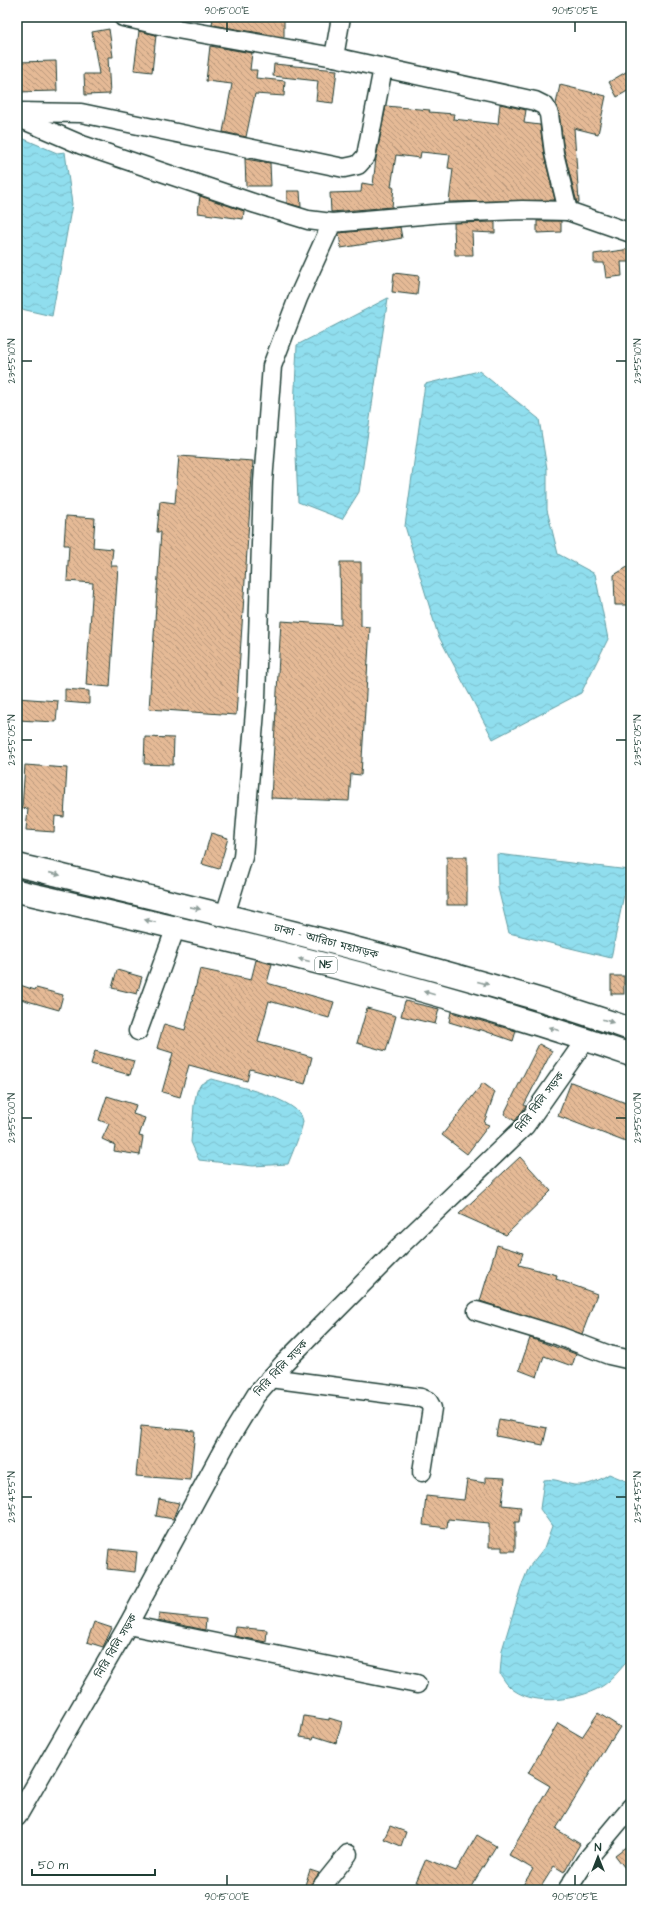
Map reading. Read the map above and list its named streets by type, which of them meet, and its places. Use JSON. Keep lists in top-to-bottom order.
{
  "streets": {
    "highway": ["ঢাকা - আরিচা মহাসড়ক", "N5"],
    "street": ["নিরি বিলি সড়ক"]
  },
  "crossings": [
    ["N5", "নিরি বিলি সড়ক"]
  ],
  "scale_bar": "50 m",
  "north": "top",
  "coordinates": [
    "90°15'00\"E",
    "90°15'05\"E",
    "23°55'10\"N",
    "23°55'05\"N",
    "23°55'00\"N",
    "23°54'55\"N"
  ]
}
